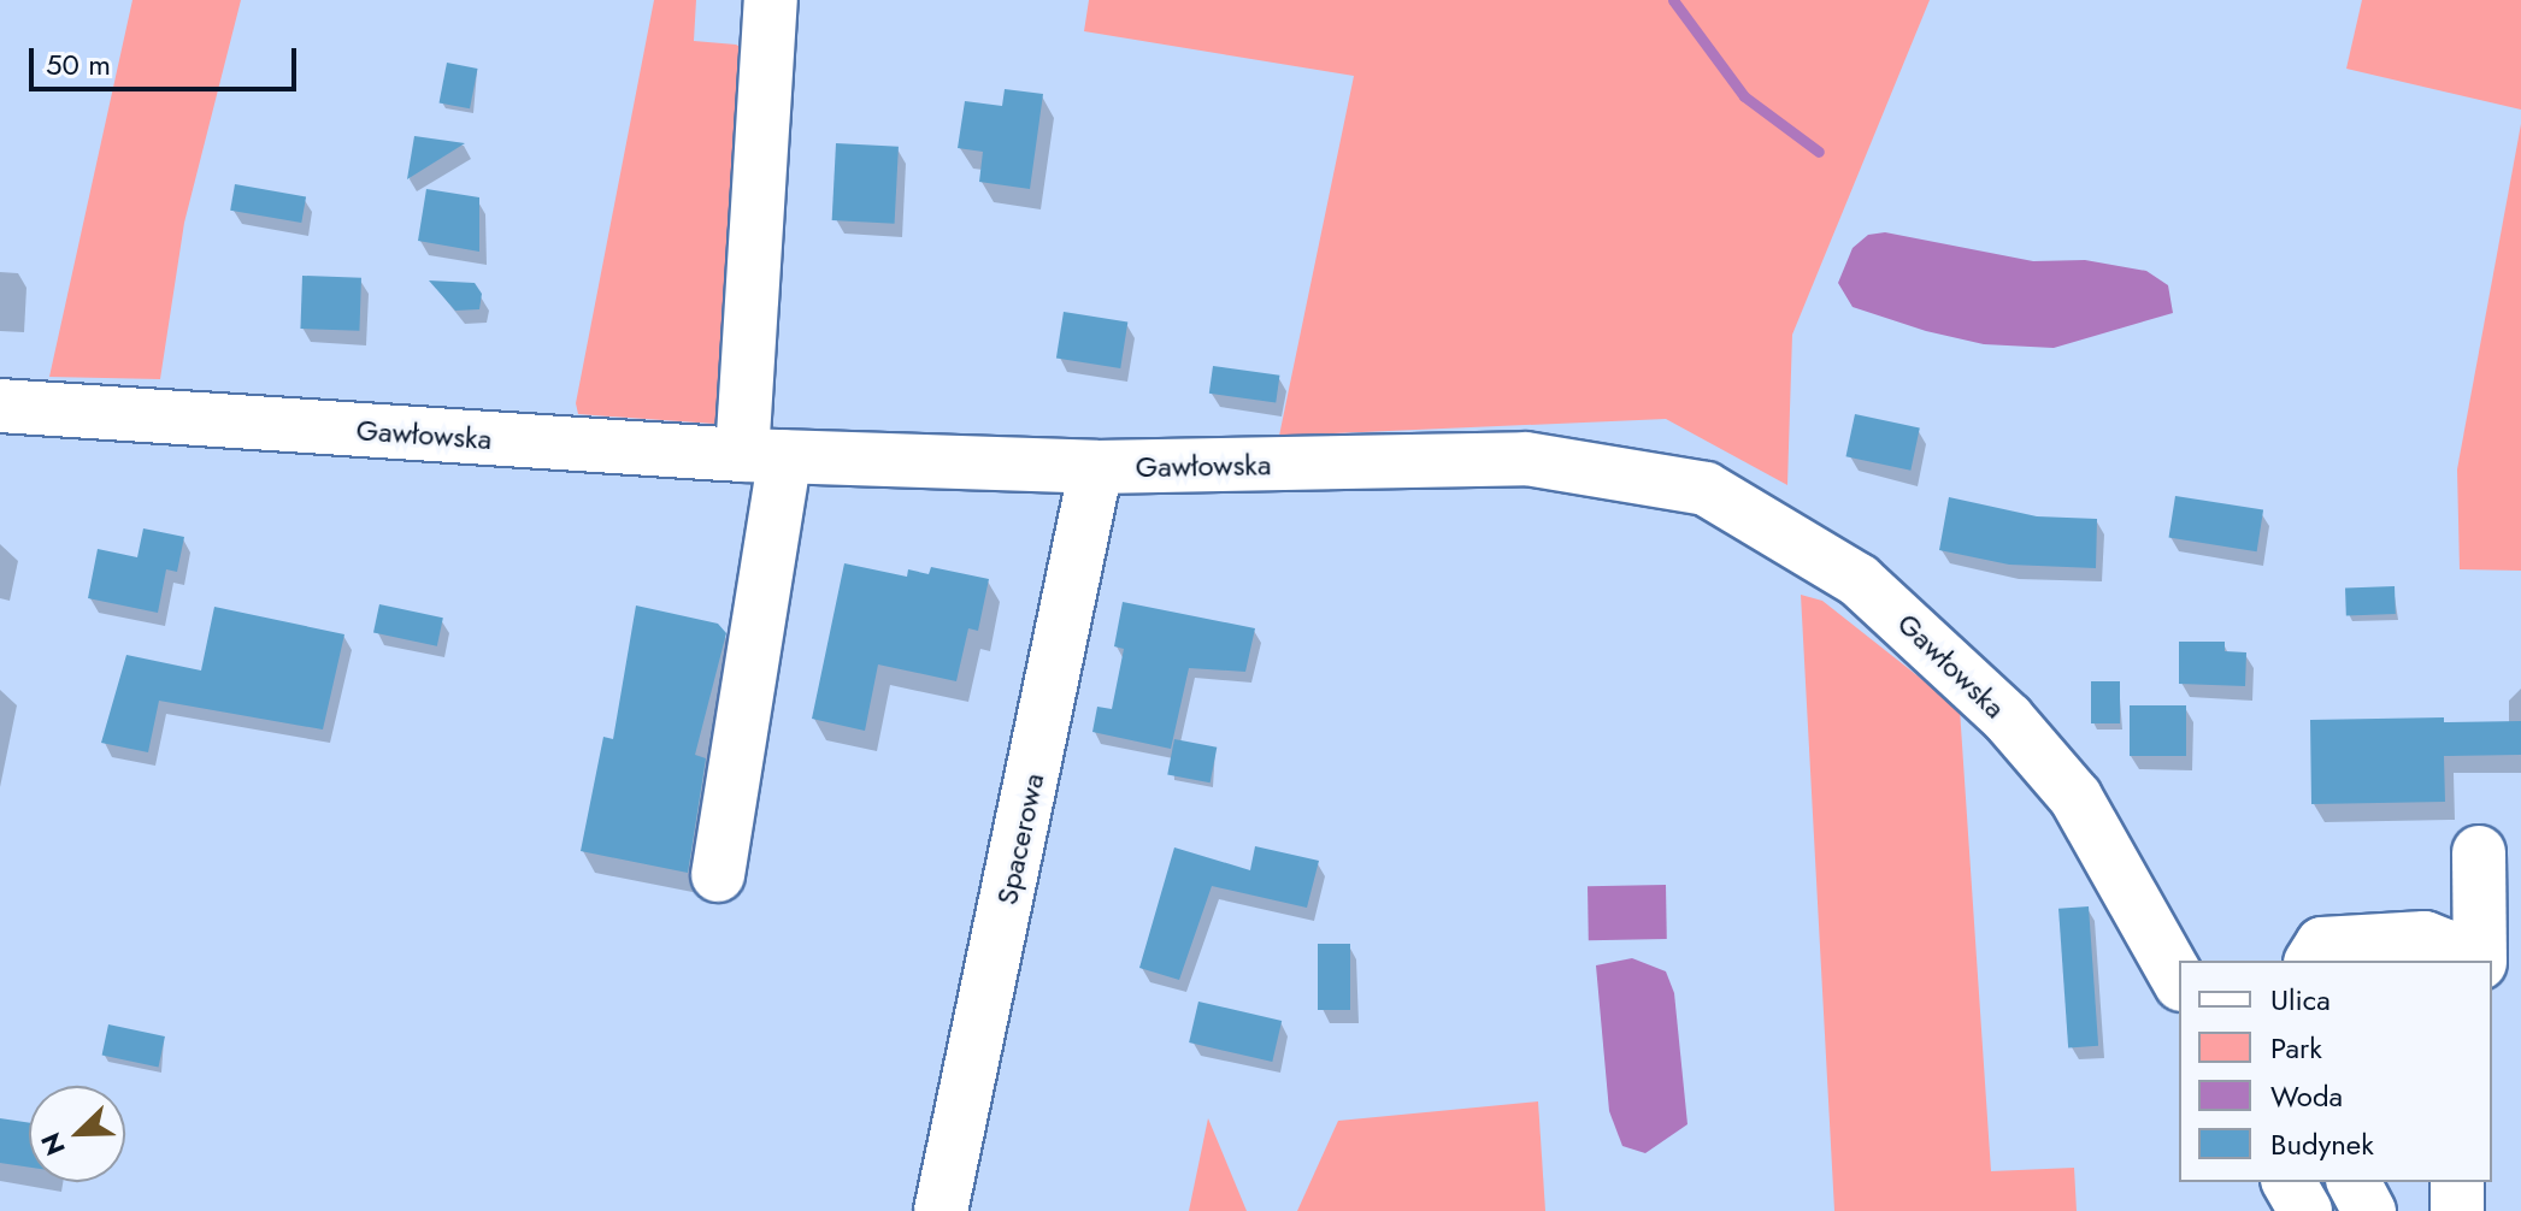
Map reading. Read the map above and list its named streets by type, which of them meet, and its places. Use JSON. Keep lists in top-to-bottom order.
{
  "streets": {
    "street": ["Gawłowska", "Spacerowa"]
  },
  "crossings": [
    ["Gawłowska", "Spacerowa"]
  ],
  "legend": [
    "Ulica",
    "Park",
    "Woda",
    "Budynek"
  ],
  "scale_bar": "50 m",
  "north": "bottom left"
}
